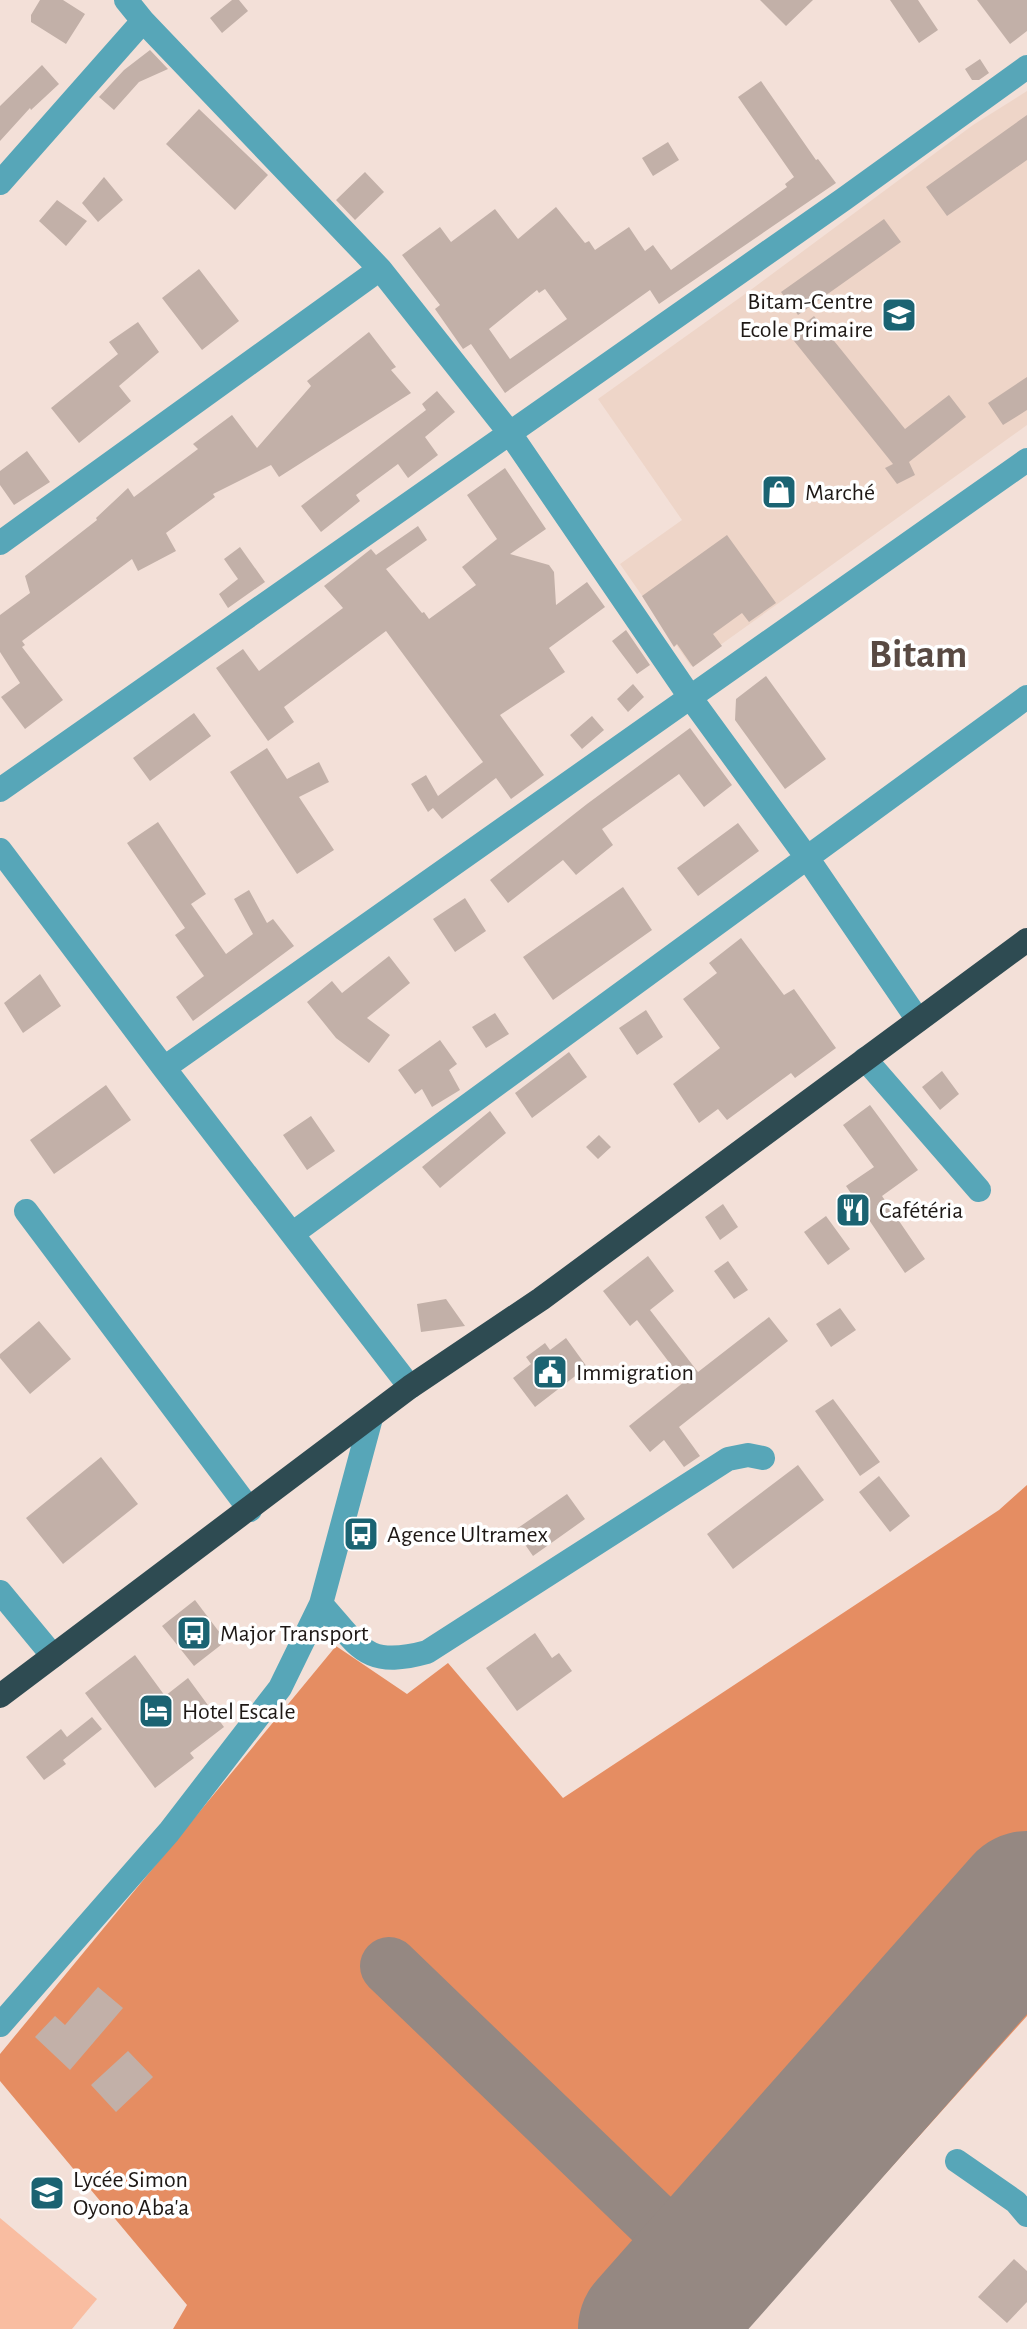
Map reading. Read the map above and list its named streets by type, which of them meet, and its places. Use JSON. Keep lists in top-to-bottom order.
{
  "districts": ["Bitam"],
  "places": {
    "school or university": ["Bitam-Centre Ecole Primaire", "Lycée Simon Oyono Aba'a"],
    "shop": ["Marché"],
    "restaurant": ["Cafétéria"],
    "public building": ["Immigration"],
    "bus stop": ["Agence Ultramex", "Major Transport"],
    "hotel": ["Hotel Escale"]
  }
}
